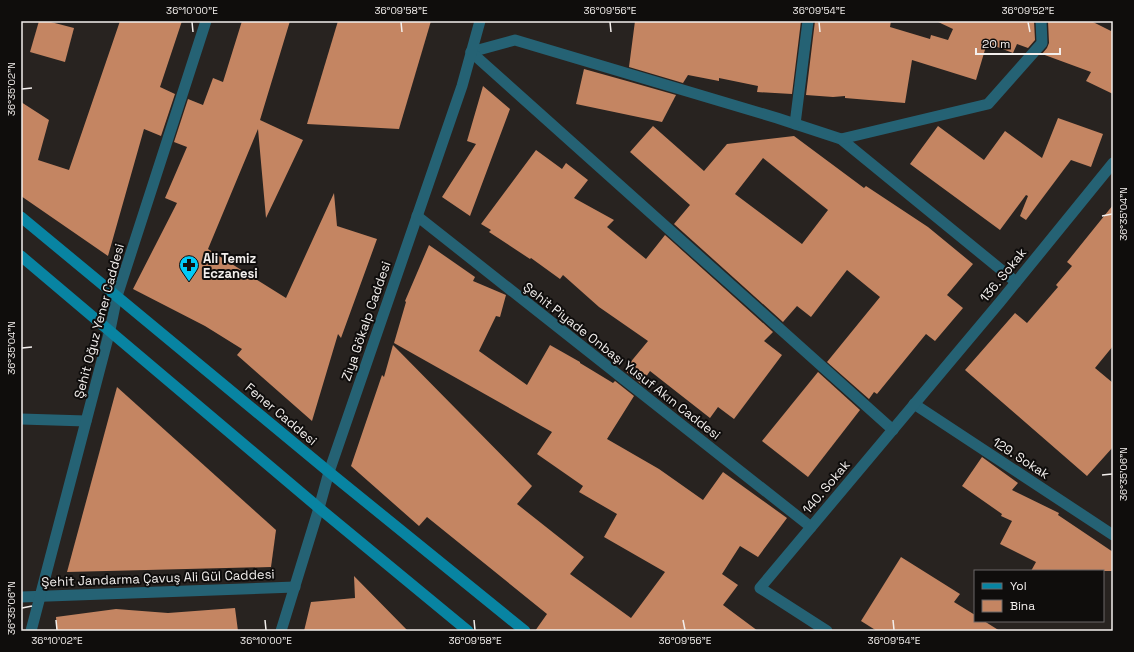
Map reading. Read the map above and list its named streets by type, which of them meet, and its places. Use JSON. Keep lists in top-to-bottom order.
{
  "streets": {
    "main road": ["Fener Caddesi"],
    "street": [
      "136. Sokak",
      "Şehit Oğuz Yener Caddesi",
      "Ziya Gökalp Caddesi",
      "Şehit Piyade Onbaşı Yusuf Akın Caddesi",
      "129. Sokak",
      "140. Sokak",
      "Şehit Jandarma Çavuş Ali Gül Caddesi"
    ]
  },
  "crossings": [
    ["136. Sokak", "129. Sokak"],
    ["136. Sokak", "140. Sokak"],
    ["Şehit Oğuz Yener Caddesi", "Fener Caddesi"],
    ["Şehit Oğuz Yener Caddesi", "Şehit Jandarma Çavuş Ali Gül Caddesi"],
    ["Ziya Gökalp Caddesi", "Şehit Piyade Onbaşı Yusuf Akın Caddesi"],
    ["Ziya Gökalp Caddesi", "Fener Caddesi"],
    ["Ziya Gökalp Caddesi", "Şehit Jandarma Çavuş Ali Gül Caddesi"],
    ["Şehit Piyade Onbaşı Yusuf Akın Caddesi", "140. Sokak"],
    ["129. Sokak", "140. Sokak"]
  ],
  "places": {
    "pharmacy": ["Ali Temiz Eczanesi"]
  },
  "legend": ["Yol", "Bina"],
  "scale_bar": "20 m",
  "coordinates": [
    "36°10'00\"E",
    "36°09'58\"E",
    "36°09'56\"E",
    "36°09'54\"E",
    "36°09'52\"E",
    "36°35'02\"N",
    "36°35'04\"N",
    "36°35'06\"N",
    "36°10'02\"E"
  ]
}
